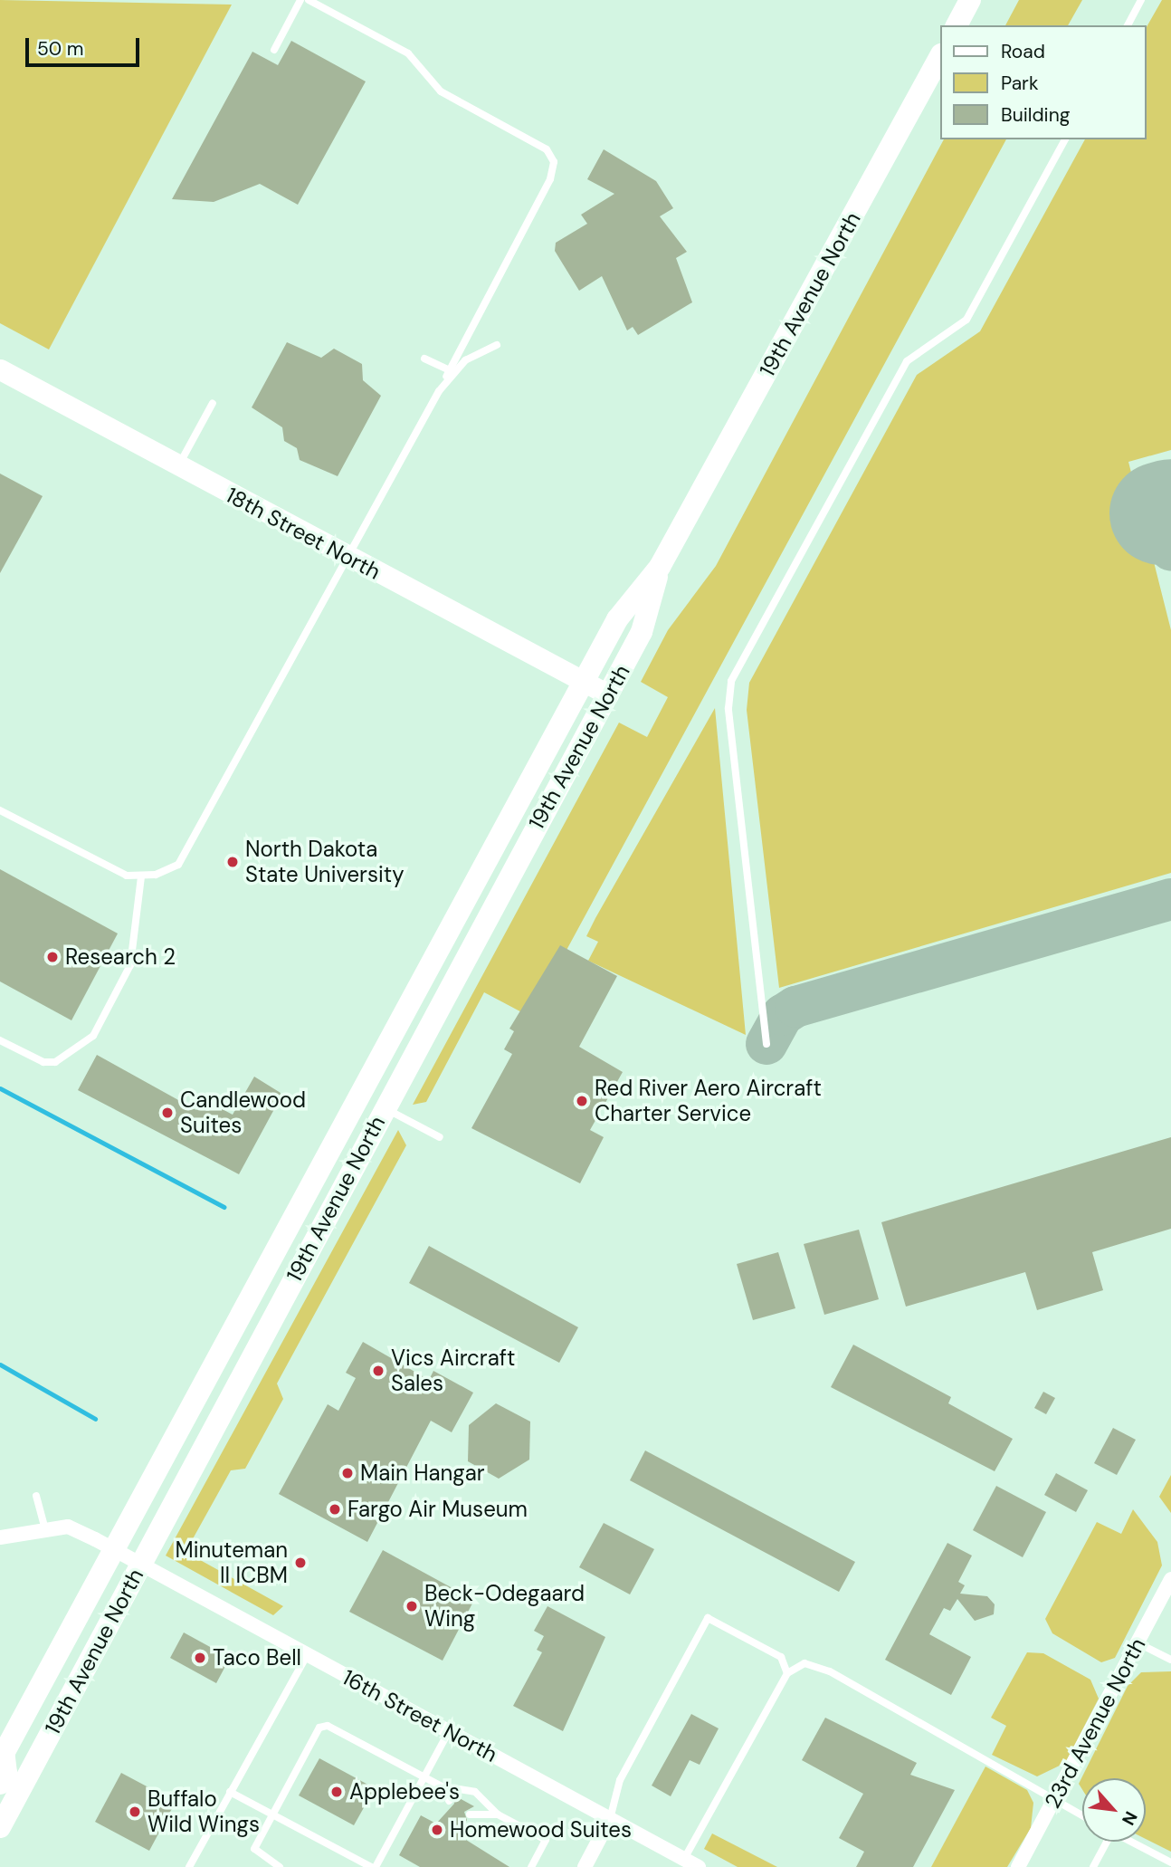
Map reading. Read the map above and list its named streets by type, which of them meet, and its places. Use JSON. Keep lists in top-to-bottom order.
{
  "streets": {
    "main road": ["19th Avenue North"],
    "street": ["18th Street North", "16th Street North", "23rd Avenue North"]
  },
  "crossings": [
    ["19th Avenue North", "18th Street North"],
    ["19th Avenue North", "16th Street North"]
  ],
  "places": [
    "North Dakota State University",
    "Research 2",
    "Red River Aero Aircraft Charter Service",
    "Candlewood Suites",
    "Vics Aircraft Sales",
    "Main Hangar",
    "Fargo Air Museum",
    "Minuteman II ICBM",
    "Beck-Odegaard Wing",
    "Taco Bell",
    "Applebee's",
    "Buffalo Wild Wings",
    "Homewood Suites"
  ],
  "legend": ["Road", "Park", "Building"],
  "scale_bar": "50 m",
  "north": "bottom right"
}
